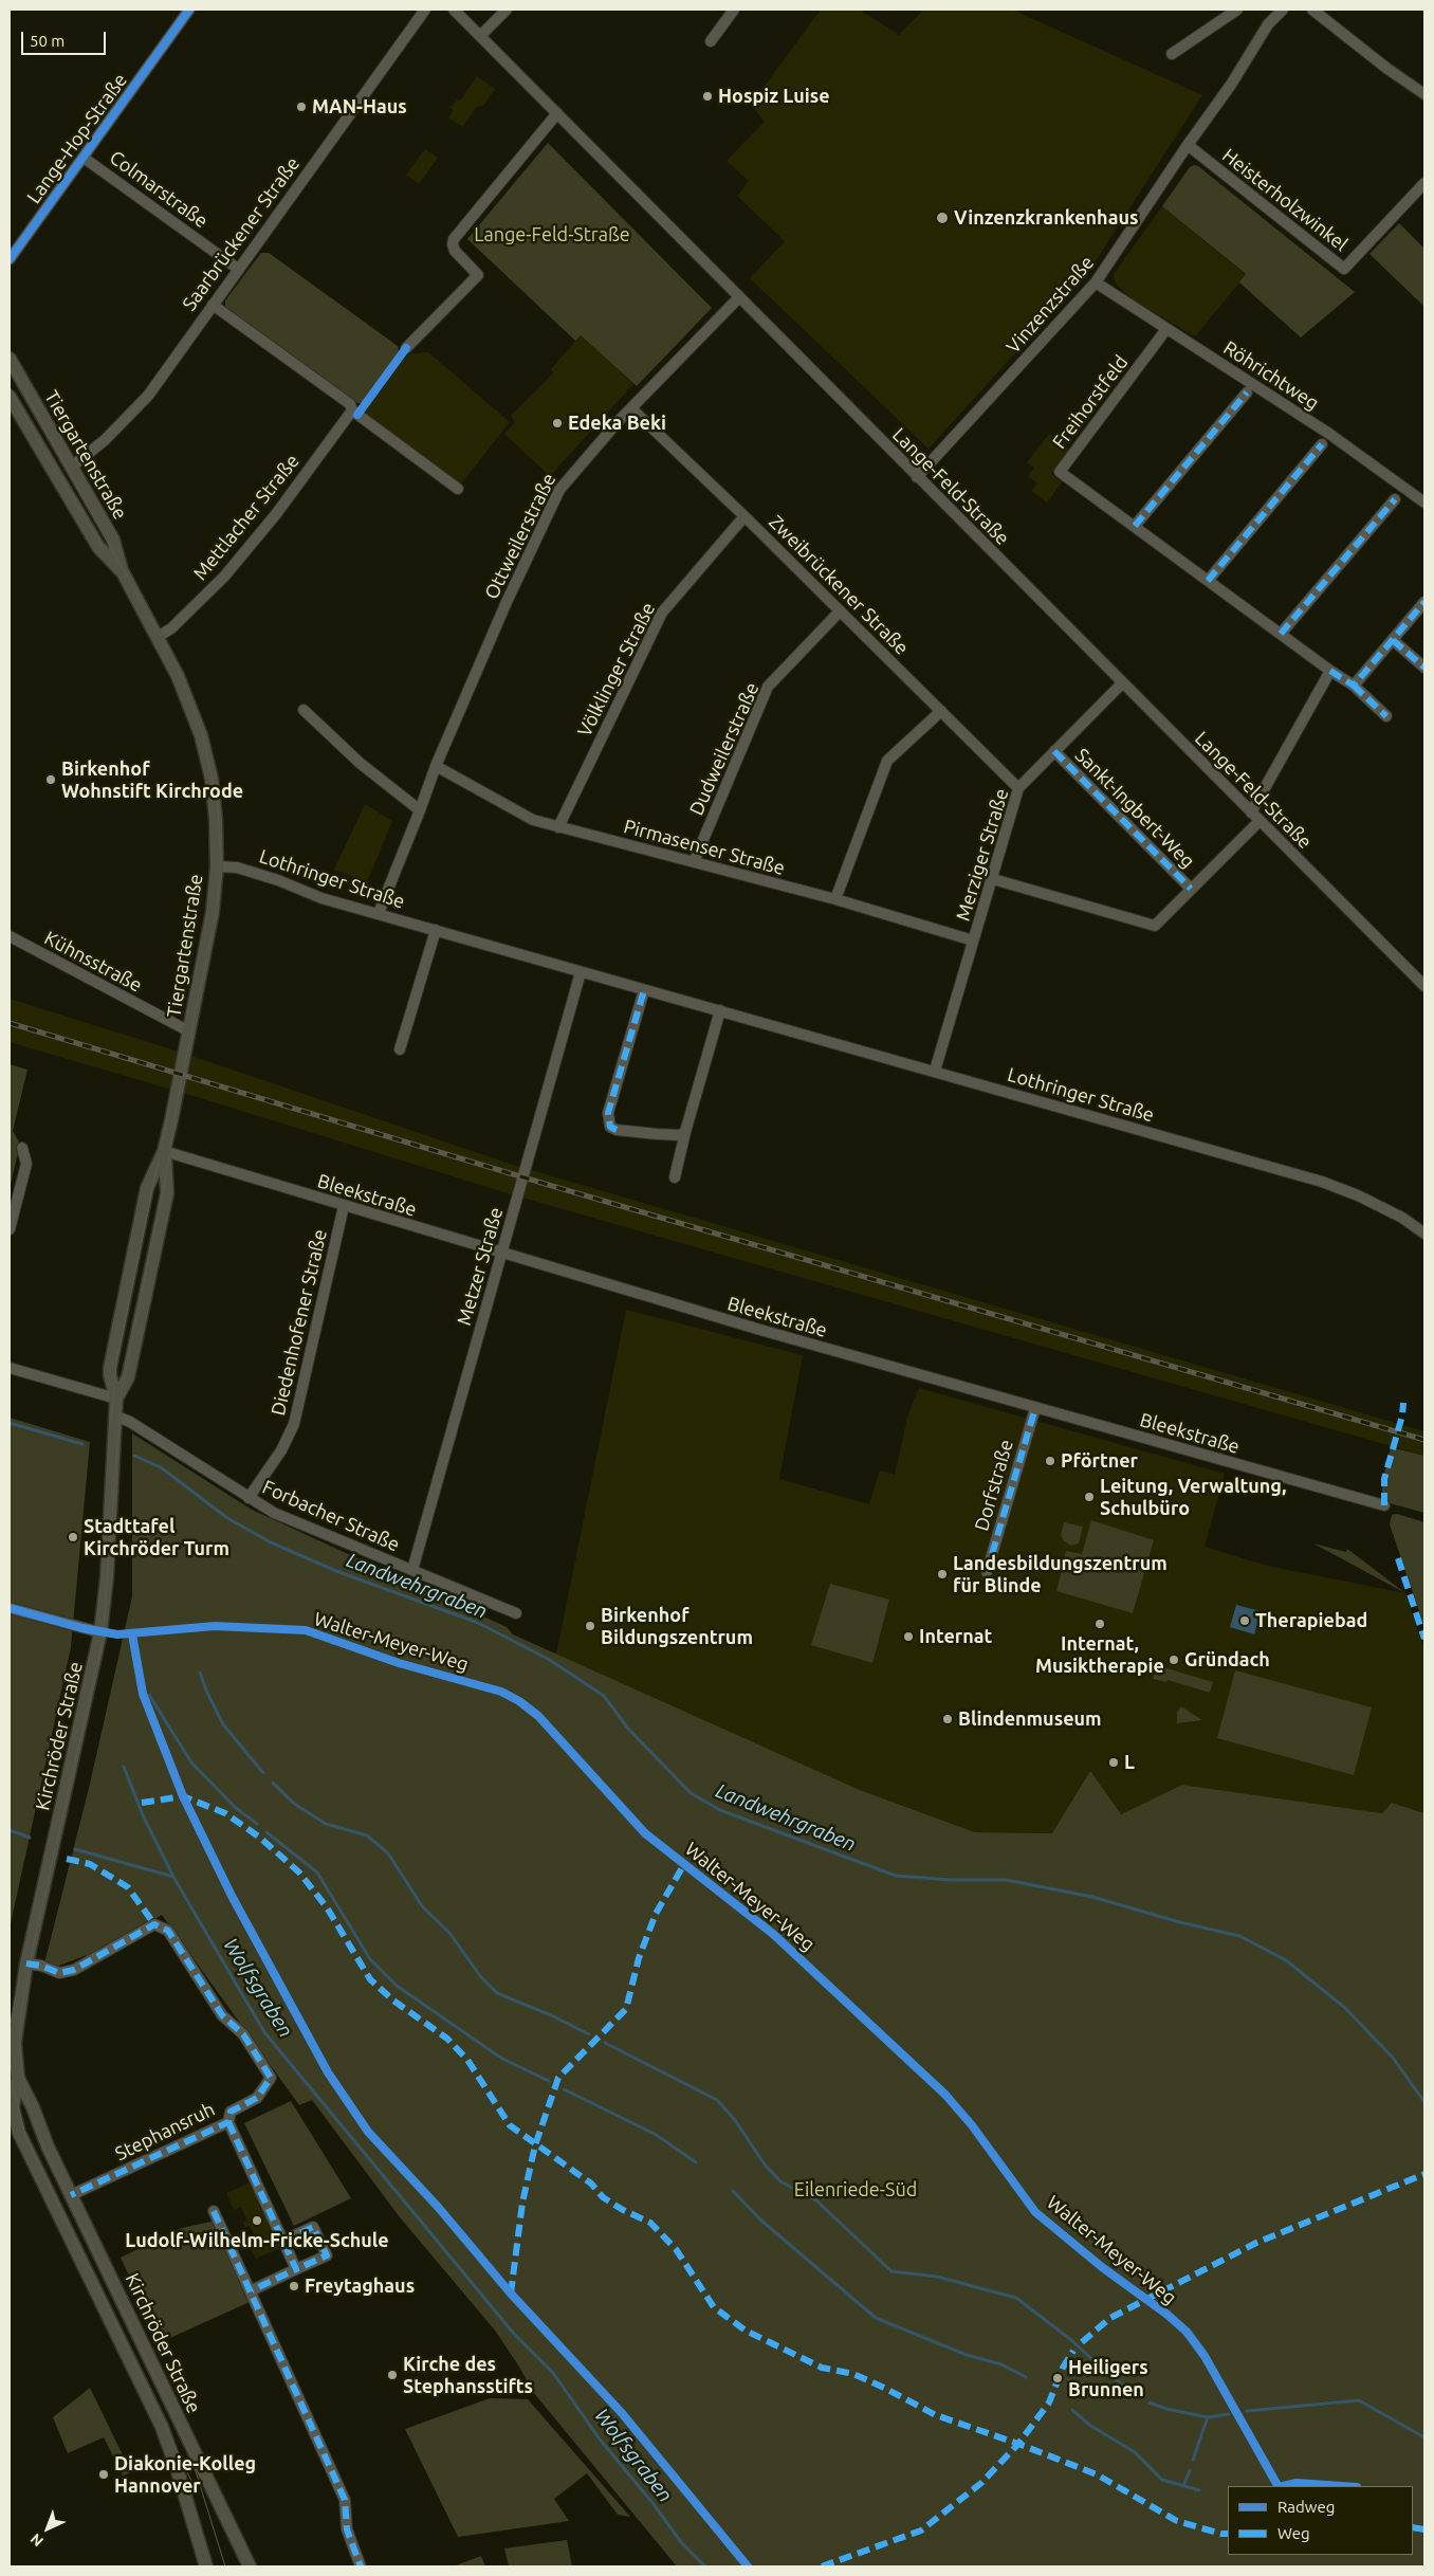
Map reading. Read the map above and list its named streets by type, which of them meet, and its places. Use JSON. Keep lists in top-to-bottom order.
{
  "streets": {
    "main road": ["Tiergartenstraße", "Kirchröder Straße"],
    "street": [
      "Lange-Hop-Straße",
      "Colmarstraße",
      "Heisterholzwinkel",
      "Saarbrückener Straße",
      "Vinzenzstraße",
      "Röhrichtweg",
      "Freihorstfeld",
      "Lange-Feld-Straße",
      "Mettlacher Straße",
      "Ottweilerstraße",
      "Zweibrückener Straße",
      "Völklinger Straße",
      "Dudweilerstraße",
      "Sankt-Ingbert-Weg",
      "Pirmasenser Straße",
      "Merziger Straße",
      "Lothringer Straße",
      "Kühnsstraße",
      "Bleekstraße",
      "Metzer Straße",
      "Diedenhofener Straße",
      "Dorfstraße",
      "Forbacher Straße",
      "Stephansruh"
    ],
    "cycle path": ["Walter-Meyer-Weg"]
  },
  "crossings": [
    ["Lange-Hop-Straße", "Colmarstraße"],
    ["Colmarstraße", "Saarbrückener Straße"],
    ["Heisterholzwinkel", "Vinzenzstraße"],
    ["Saarbrückener Straße", "Tiergartenstraße"],
    ["Vinzenzstraße", "Röhrichtweg"],
    ["Vinzenzstraße", "Lange-Feld-Straße"],
    ["Röhrichtweg", "Freihorstfeld"],
    ["Tiergartenstraße", "Mettlacher Straße"],
    ["Tiergartenstraße", "Lothringer Straße"],
    ["Tiergartenstraße", "Kühnsstraße"],
    ["Tiergartenstraße", "Bleekstraße"],
    ["Tiergartenstraße", "Kirchröder Straße"],
    ["Lange-Feld-Straße", "Ottweilerstraße"],
    ["Lange-Feld-Straße", "Sankt-Ingbert-Weg"],
    ["Lange-Feld-Straße", "Merziger Straße"],
    ["Ottweilerstraße", "Zweibrückener Straße"],
    ["Ottweilerstraße", "Pirmasenser Straße"],
    ["Ottweilerstraße", "Lothringer Straße"],
    ["Zweibrückener Straße", "Völklinger Straße"],
    ["Zweibrückener Straße", "Dudweilerstraße"],
    ["Zweibrückener Straße", "Merziger Straße"],
    ["Völklinger Straße", "Pirmasenser Straße"],
    ["Dudweilerstraße", "Pirmasenser Straße"],
    ["Sankt-Ingbert-Weg", "Merziger Straße"],
    ["Pirmasenser Straße", "Merziger Straße"],
    ["Merziger Straße", "Lothringer Straße"],
    ["Lothringer Straße", "Metzer Straße"],
    ["Bleekstraße", "Metzer Straße"],
    ["Bleekstraße", "Diedenhofener Straße"],
    ["Bleekstraße", "Dorfstraße"],
    ["Metzer Straße", "Forbacher Straße"],
    ["Diedenhofener Straße", "Forbacher Straße"],
    ["Forbacher Straße", "Kirchröder Straße"],
    ["Kirchröder Straße", "Stephansruh"]
  ],
  "water": ["Landwehrgraben", "Wolfsgraben"],
  "parks": ["Lange-Feld-Straße", "Eilenriede-Süd"],
  "places": [
    "Hospiz Luise",
    "MAN-Haus",
    "Vinzenzkrankenhaus",
    "Edeka Beki",
    "Birkenhof Wohnstift Kirchrode",
    "Pförtner",
    "Leitung, Verwaltung, Schulbüro",
    "Stadttafel Kirchröder Turm",
    "Landesbildungszentrum für Blinde",
    "Therapiebad",
    "Internat, Musiktherapie",
    "Birkenhof Bildungszentrum",
    "Internat",
    "Gründach",
    "Blindenmuseum",
    "L",
    "Ludolf-Wilhelm-Fricke-Schule",
    "Freytaghaus",
    "Kirche des Stephansstifts",
    "Heiligers Brunnen",
    "Diakonie-Kolleg Hannover"
  ],
  "legend": ["Radweg", "Weg"],
  "scale_bar": "50 m",
  "north": "bottom left"
}
